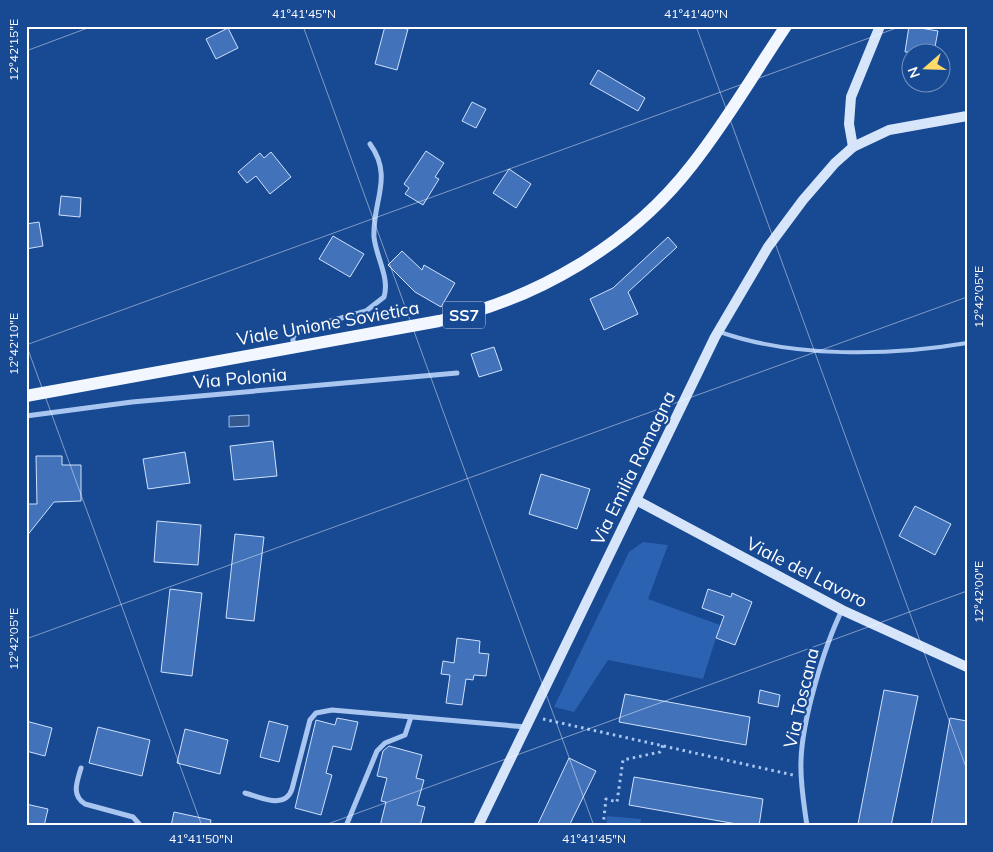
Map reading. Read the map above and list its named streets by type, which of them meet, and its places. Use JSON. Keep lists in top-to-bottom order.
{
  "streets": {
    "main road": [
      "SS7",
      "Viale Unione Sovietica",
      "Via Emilia Romagna",
      "Viale del Lavoro"
    ],
    "street": ["Via Polonia", "Via Toscana"]
  },
  "crossings": [
    ["Via Emilia Romagna", "Viale del Lavoro"],
    ["Viale del Lavoro", "Via Toscana"]
  ],
  "north": "left",
  "coordinates": [
    "41°41'45\"N",
    "41°41'40\"N",
    "12°42'15\"E",
    "12°42'05\"E",
    "12°42'10\"E",
    "12°42'00\"E",
    "41°41'50\"N"
  ]
}
